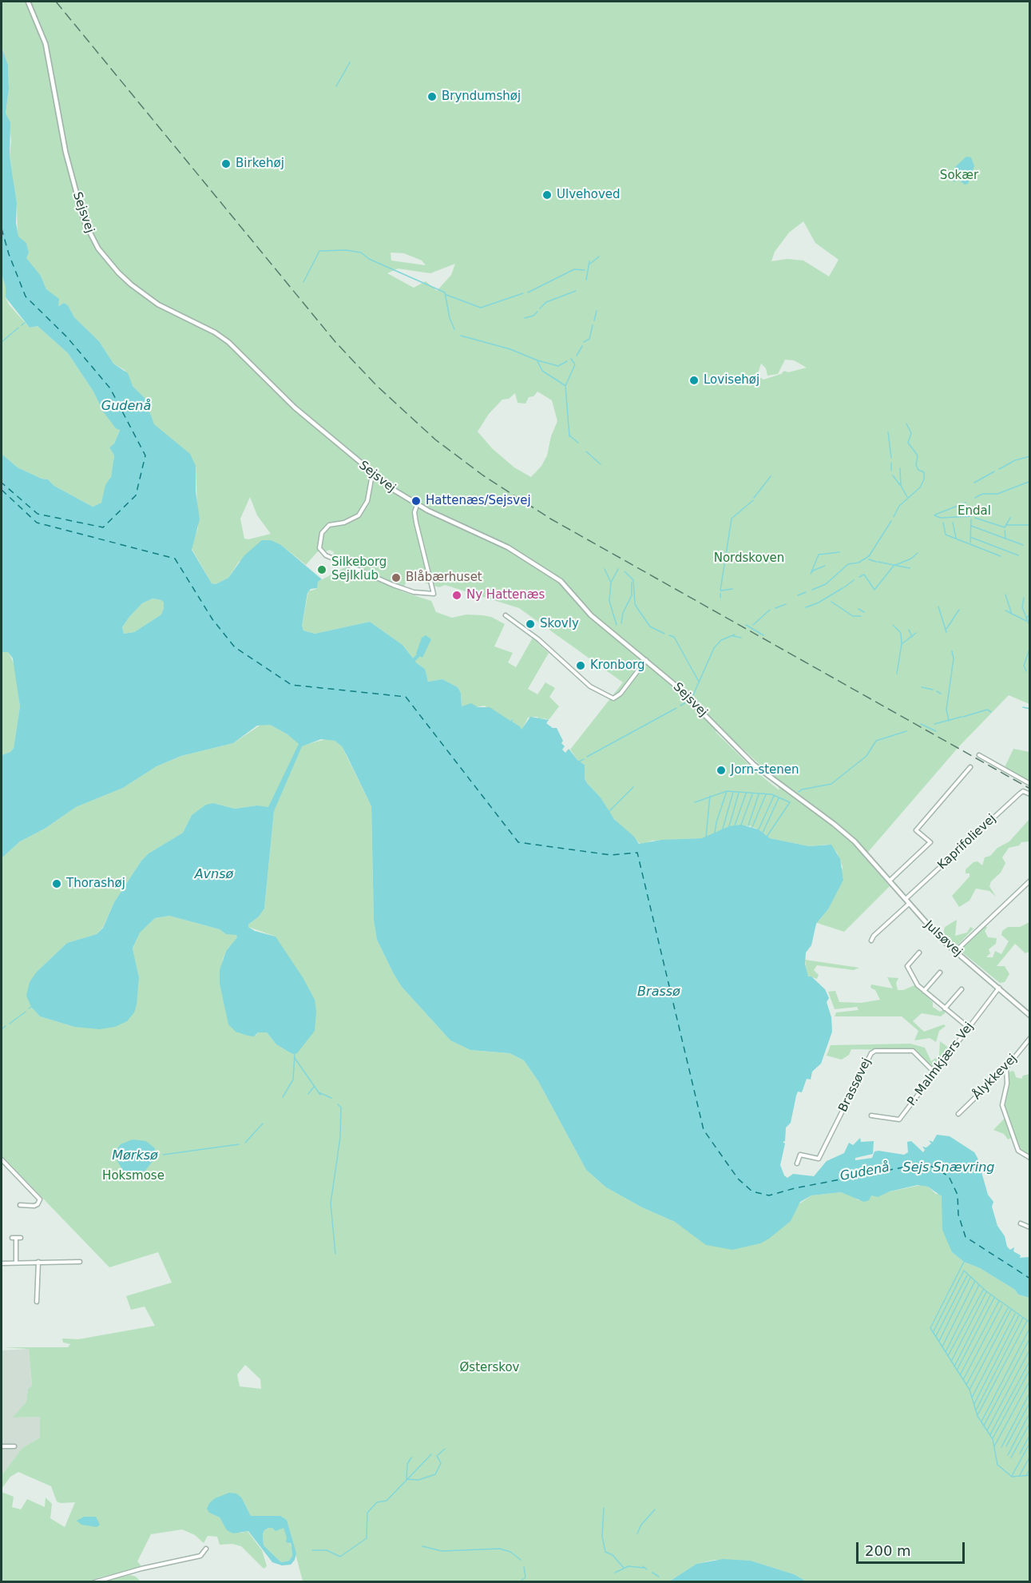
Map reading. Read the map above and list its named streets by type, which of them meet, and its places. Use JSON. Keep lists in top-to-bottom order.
{
  "streets": {
    "street": [
      "Sejsvej",
      "Kaprifolievej",
      "Julsøvej",
      "P. Malmkjærs Vej",
      "Ålykkevej",
      "Brassøvej"
    ]
  },
  "crossings": [
    ["Sejsvej", "Julsøvej"],
    ["Kaprifolievej", "Julsøvej"],
    ["Julsøvej", "P. Malmkjærs Vej"],
    ["P. Malmkjærs Vej", "Brassøvej"]
  ],
  "water": [
    "Gudenå",
    "Avnsø",
    "Brassø",
    "Mørksø",
    "Sejs Snævring"
  ],
  "parks": [
    "Sokær",
    "Endal",
    "Nordskoven",
    "Hoksmose",
    "Østerskov"
  ],
  "places": [
    "Bryndumshøj",
    "Birkehøj",
    "Ulvehoved",
    "Lovisehøj",
    "Hattenæs/Sejsvej",
    "Silkeborg Sejlklub",
    "Blåbærhuset",
    "Ny Hattenæs",
    "Skovly",
    "Kronborg",
    "Jorn-stenen",
    "Thorashøj"
  ],
  "scale_bar": "200 m"
}
